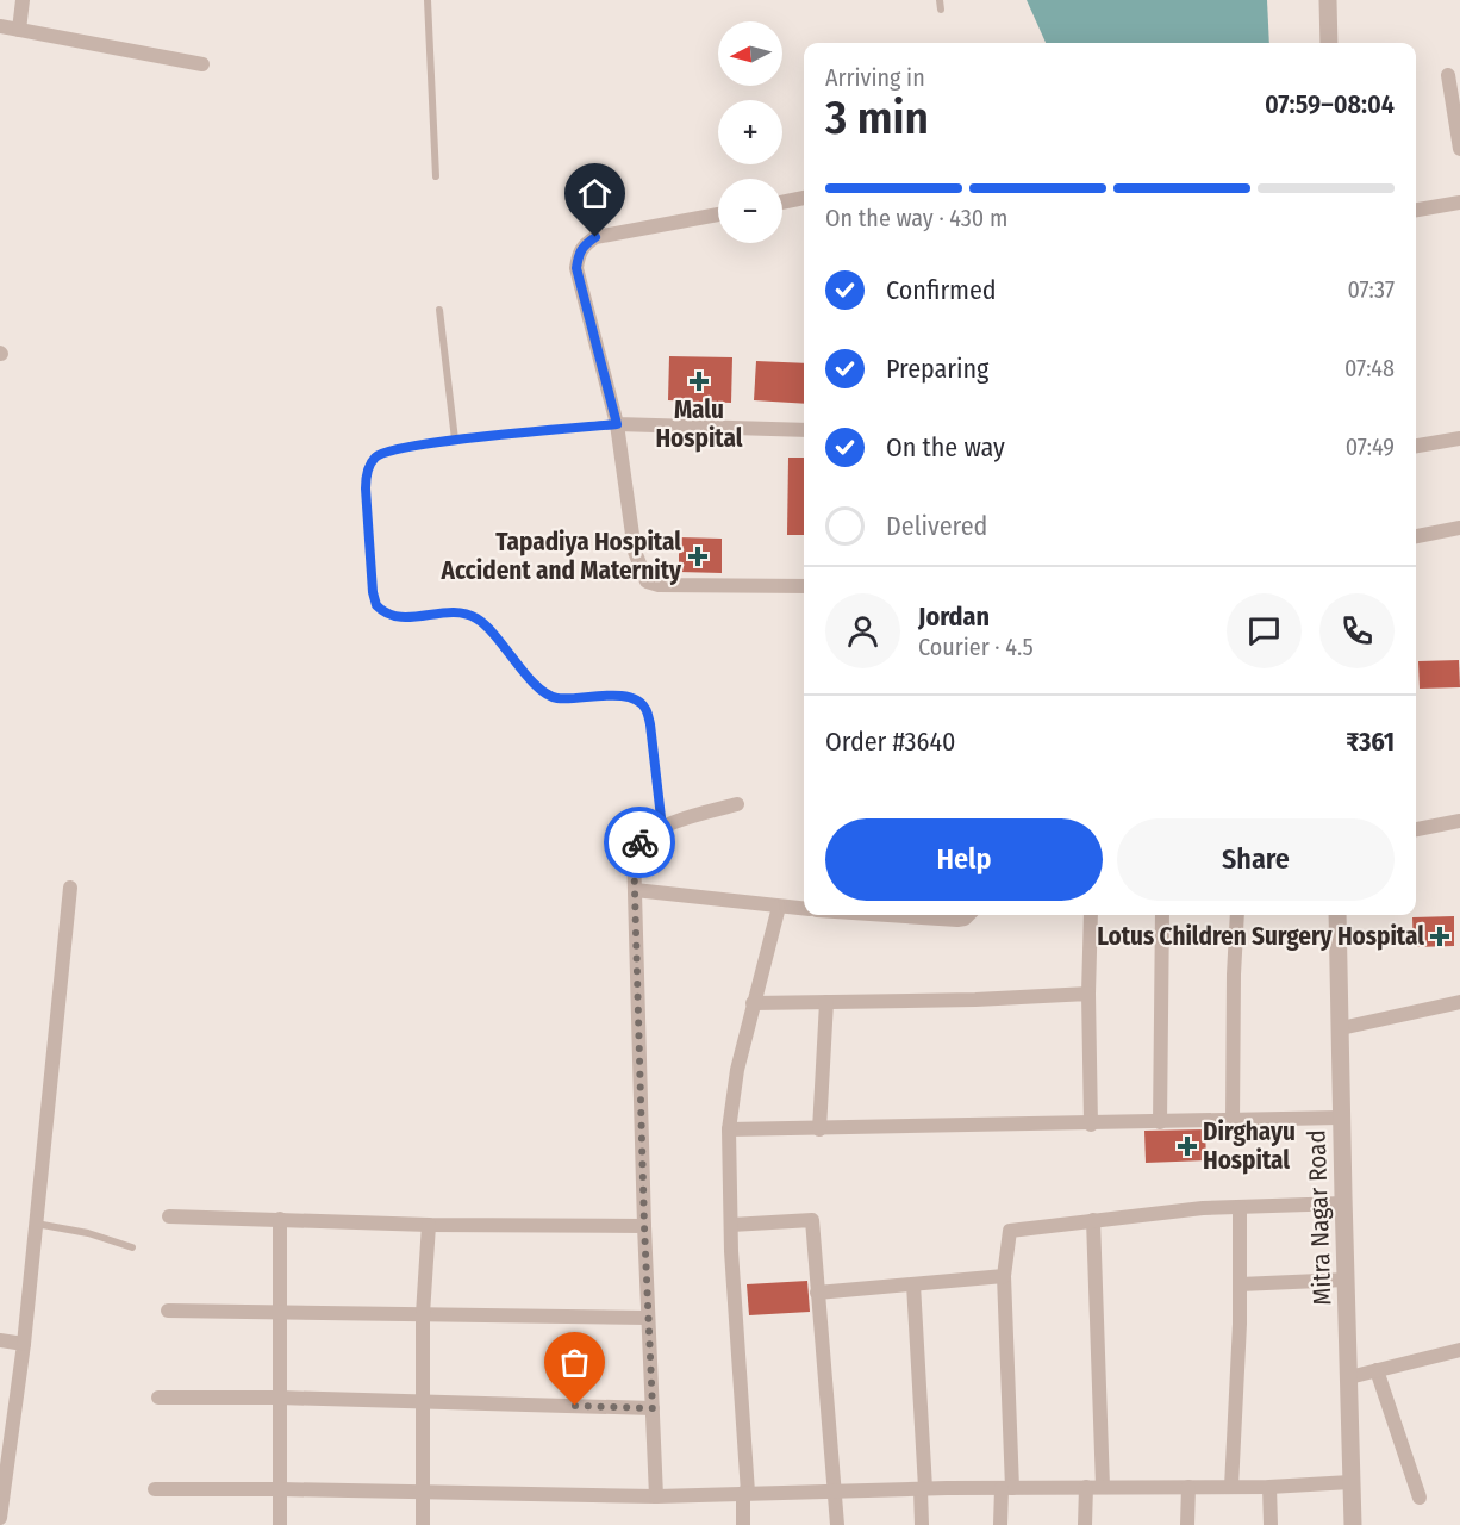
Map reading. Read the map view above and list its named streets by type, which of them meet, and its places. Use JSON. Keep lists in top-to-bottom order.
{
  "streets": {
    "street": ["Mitra Nagar Road"]
  },
  "places": {
    "health": [
      "Malu Hospital",
      "Tapadiya Hospital Accident and Maternity",
      "Lotus Children Surgery Hospital",
      "Dirghayu Hospital"
    ]
  },
  "north": "left",
  "page": {
    "map_buttons": ["+", "−"],
    "heading": ["3 min", "Arriving in", "07:59–08:04"],
    "panel": [
      "Jordan",
      "Courier · 4.5",
      "Order #3640",
      "₹361"
    ],
    "bar": "On the way · 430 m",
    "list": [
      ["Confirmed", "07:37"],
      ["Preparing", "07:48"],
      ["On the way", "07:49"],
      "Delivered"
    ],
    "buttons": ["Help", "Share"]
  }
}
